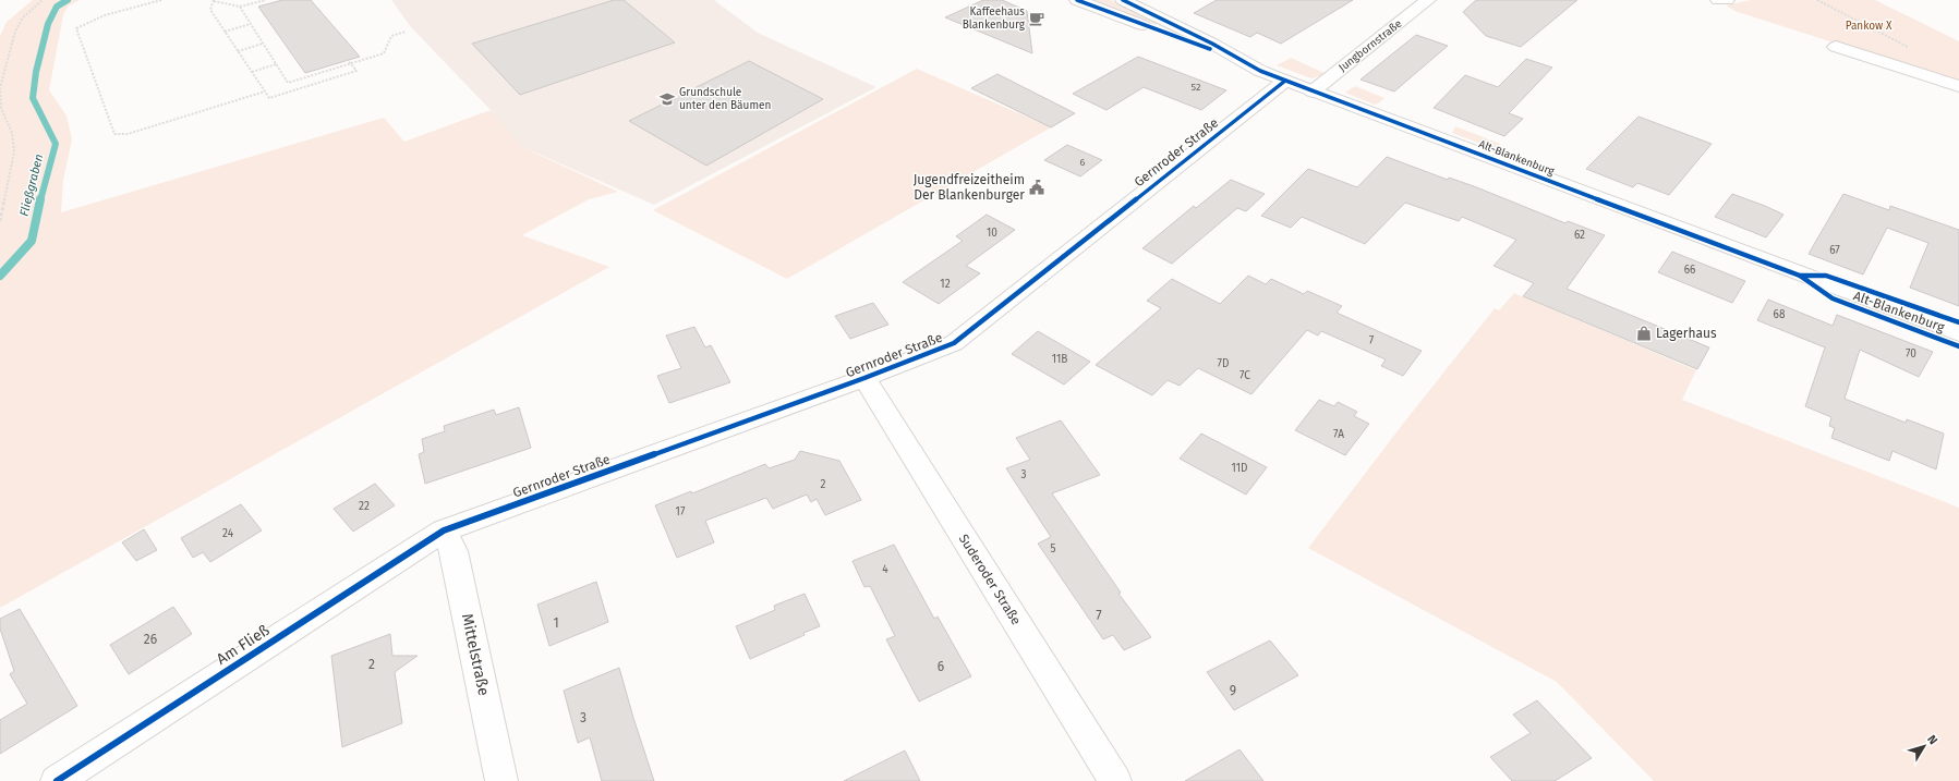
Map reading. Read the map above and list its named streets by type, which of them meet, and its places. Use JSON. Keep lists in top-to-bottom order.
{
  "streets": {
    "street": [
      "Jungbornstraße",
      "Gernroder Straße",
      "Alt-Blankenburg",
      "Suderoder Straße",
      "Am Fließ",
      "Mittelstraße"
    ]
  },
  "crossings": [
    ["Jungbornstraße", "Alt-Blankenburg"],
    ["Gernroder Straße", "Alt-Blankenburg"],
    ["Gernroder Straße", "Suderoder Straße"],
    ["Gernroder Straße", "Am Fließ"],
    ["Gernroder Straße", "Mittelstraße"],
    ["Am Fließ", "Mittelstraße"]
  ],
  "water": ["Fließgraben"],
  "parks": ["Pankow X"],
  "places": {
    "cafe": ["Kaffeehaus Blankenburg"],
    "school or university": ["Grundschule unter den Bäumen"],
    "public building": ["Jugendfreizeitheim Der Blankenburger"],
    "shop": ["Lagerhaus"]
  },
  "house_numbers": [
    "52",
    "6",
    "10",
    "62",
    "67",
    "66",
    "12",
    "68",
    "7",
    "70",
    "11B",
    "7D",
    "7C",
    "7A",
    "11D",
    "3",
    "2",
    "22",
    "17",
    "24",
    "5",
    "4",
    "7",
    "1",
    "26",
    "2",
    "6",
    "9",
    "3"
  ],
  "north": "top right"
}
